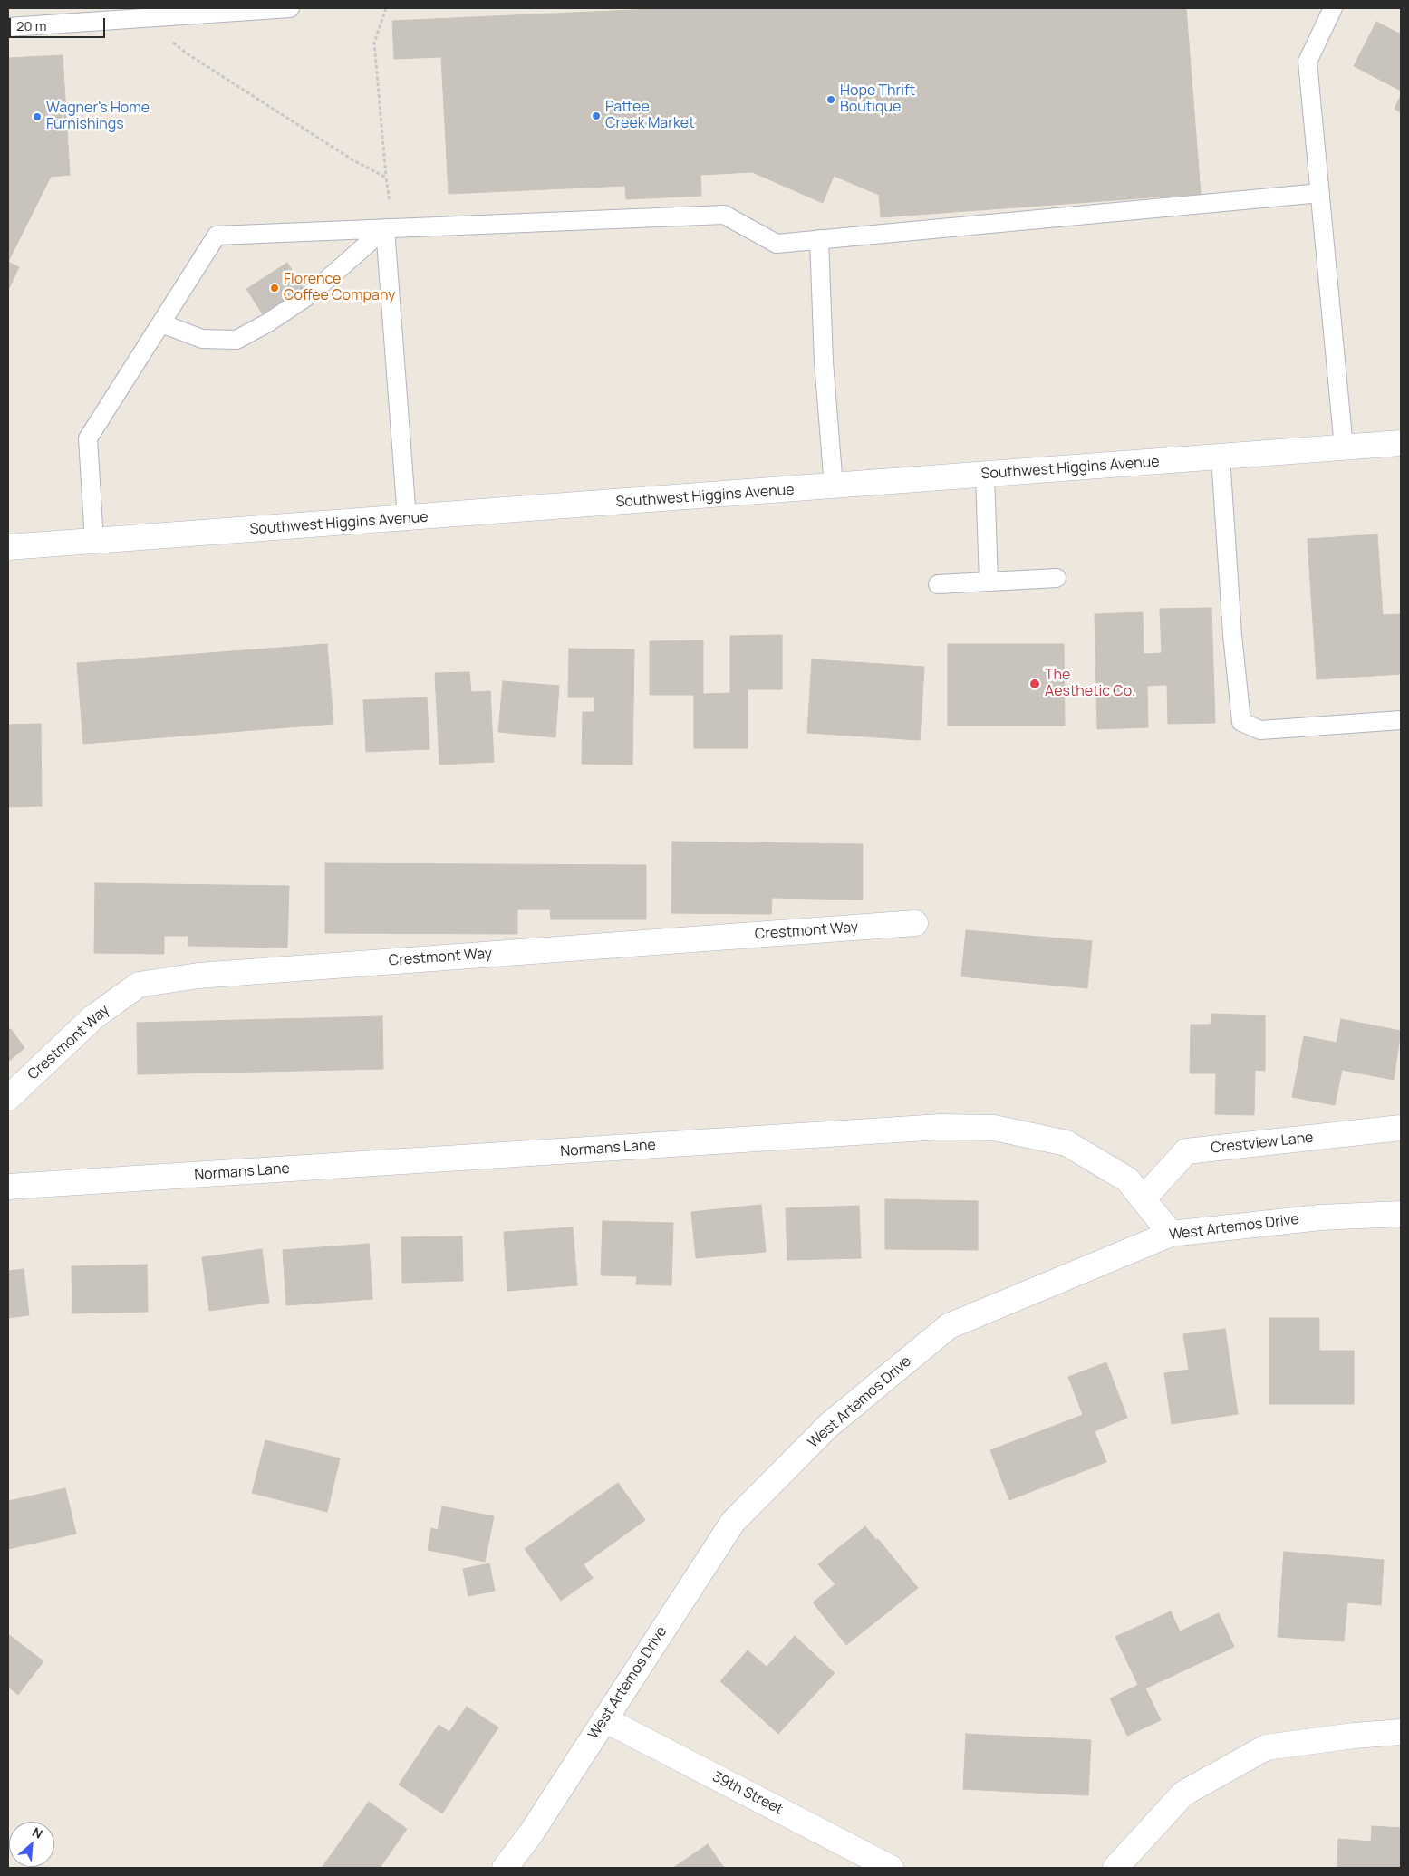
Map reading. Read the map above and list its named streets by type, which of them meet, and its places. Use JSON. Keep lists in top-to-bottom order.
{
  "streets": {
    "street": [
      "Southwest Higgins Avenue",
      "Crestmont Way",
      "Crestview Lane",
      "Normans Lane",
      "West Artemos Drive",
      "39th Street"
    ]
  },
  "crossings": [
    ["Crestview Lane", "Normans Lane"],
    ["Normans Lane", "West Artemos Drive"],
    ["West Artemos Drive", "39th Street"]
  ],
  "places": [
    "Hope Thrift Boutique",
    "Pattee Creek Market",
    "Wagner's Home Furnishings",
    "Florence Coffee Company",
    "The Aesthetic Co."
  ],
  "scale_bar": "20 m",
  "north": "top right"
}
